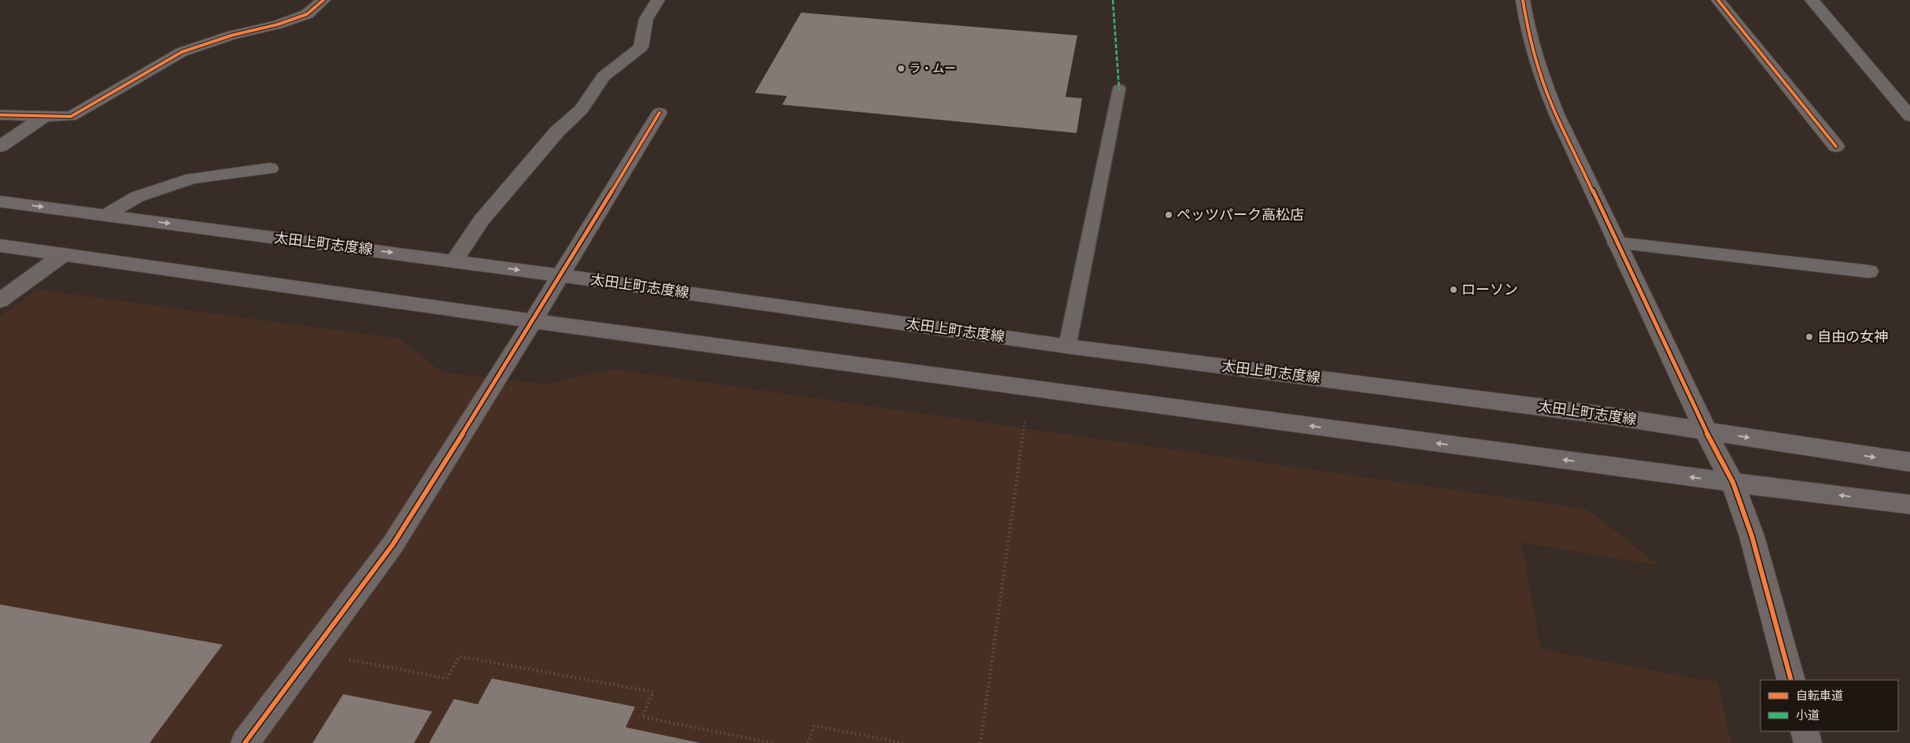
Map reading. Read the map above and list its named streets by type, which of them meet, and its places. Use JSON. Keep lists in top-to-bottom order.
{
  "streets": {
    "main road": ["太田上町志度線"]
  },
  "places": [
    "ラ・ムー",
    "ペッツパーク高松店",
    "ローソン",
    "自由の女神"
  ],
  "legend": ["自転車道", "小道"]
}
